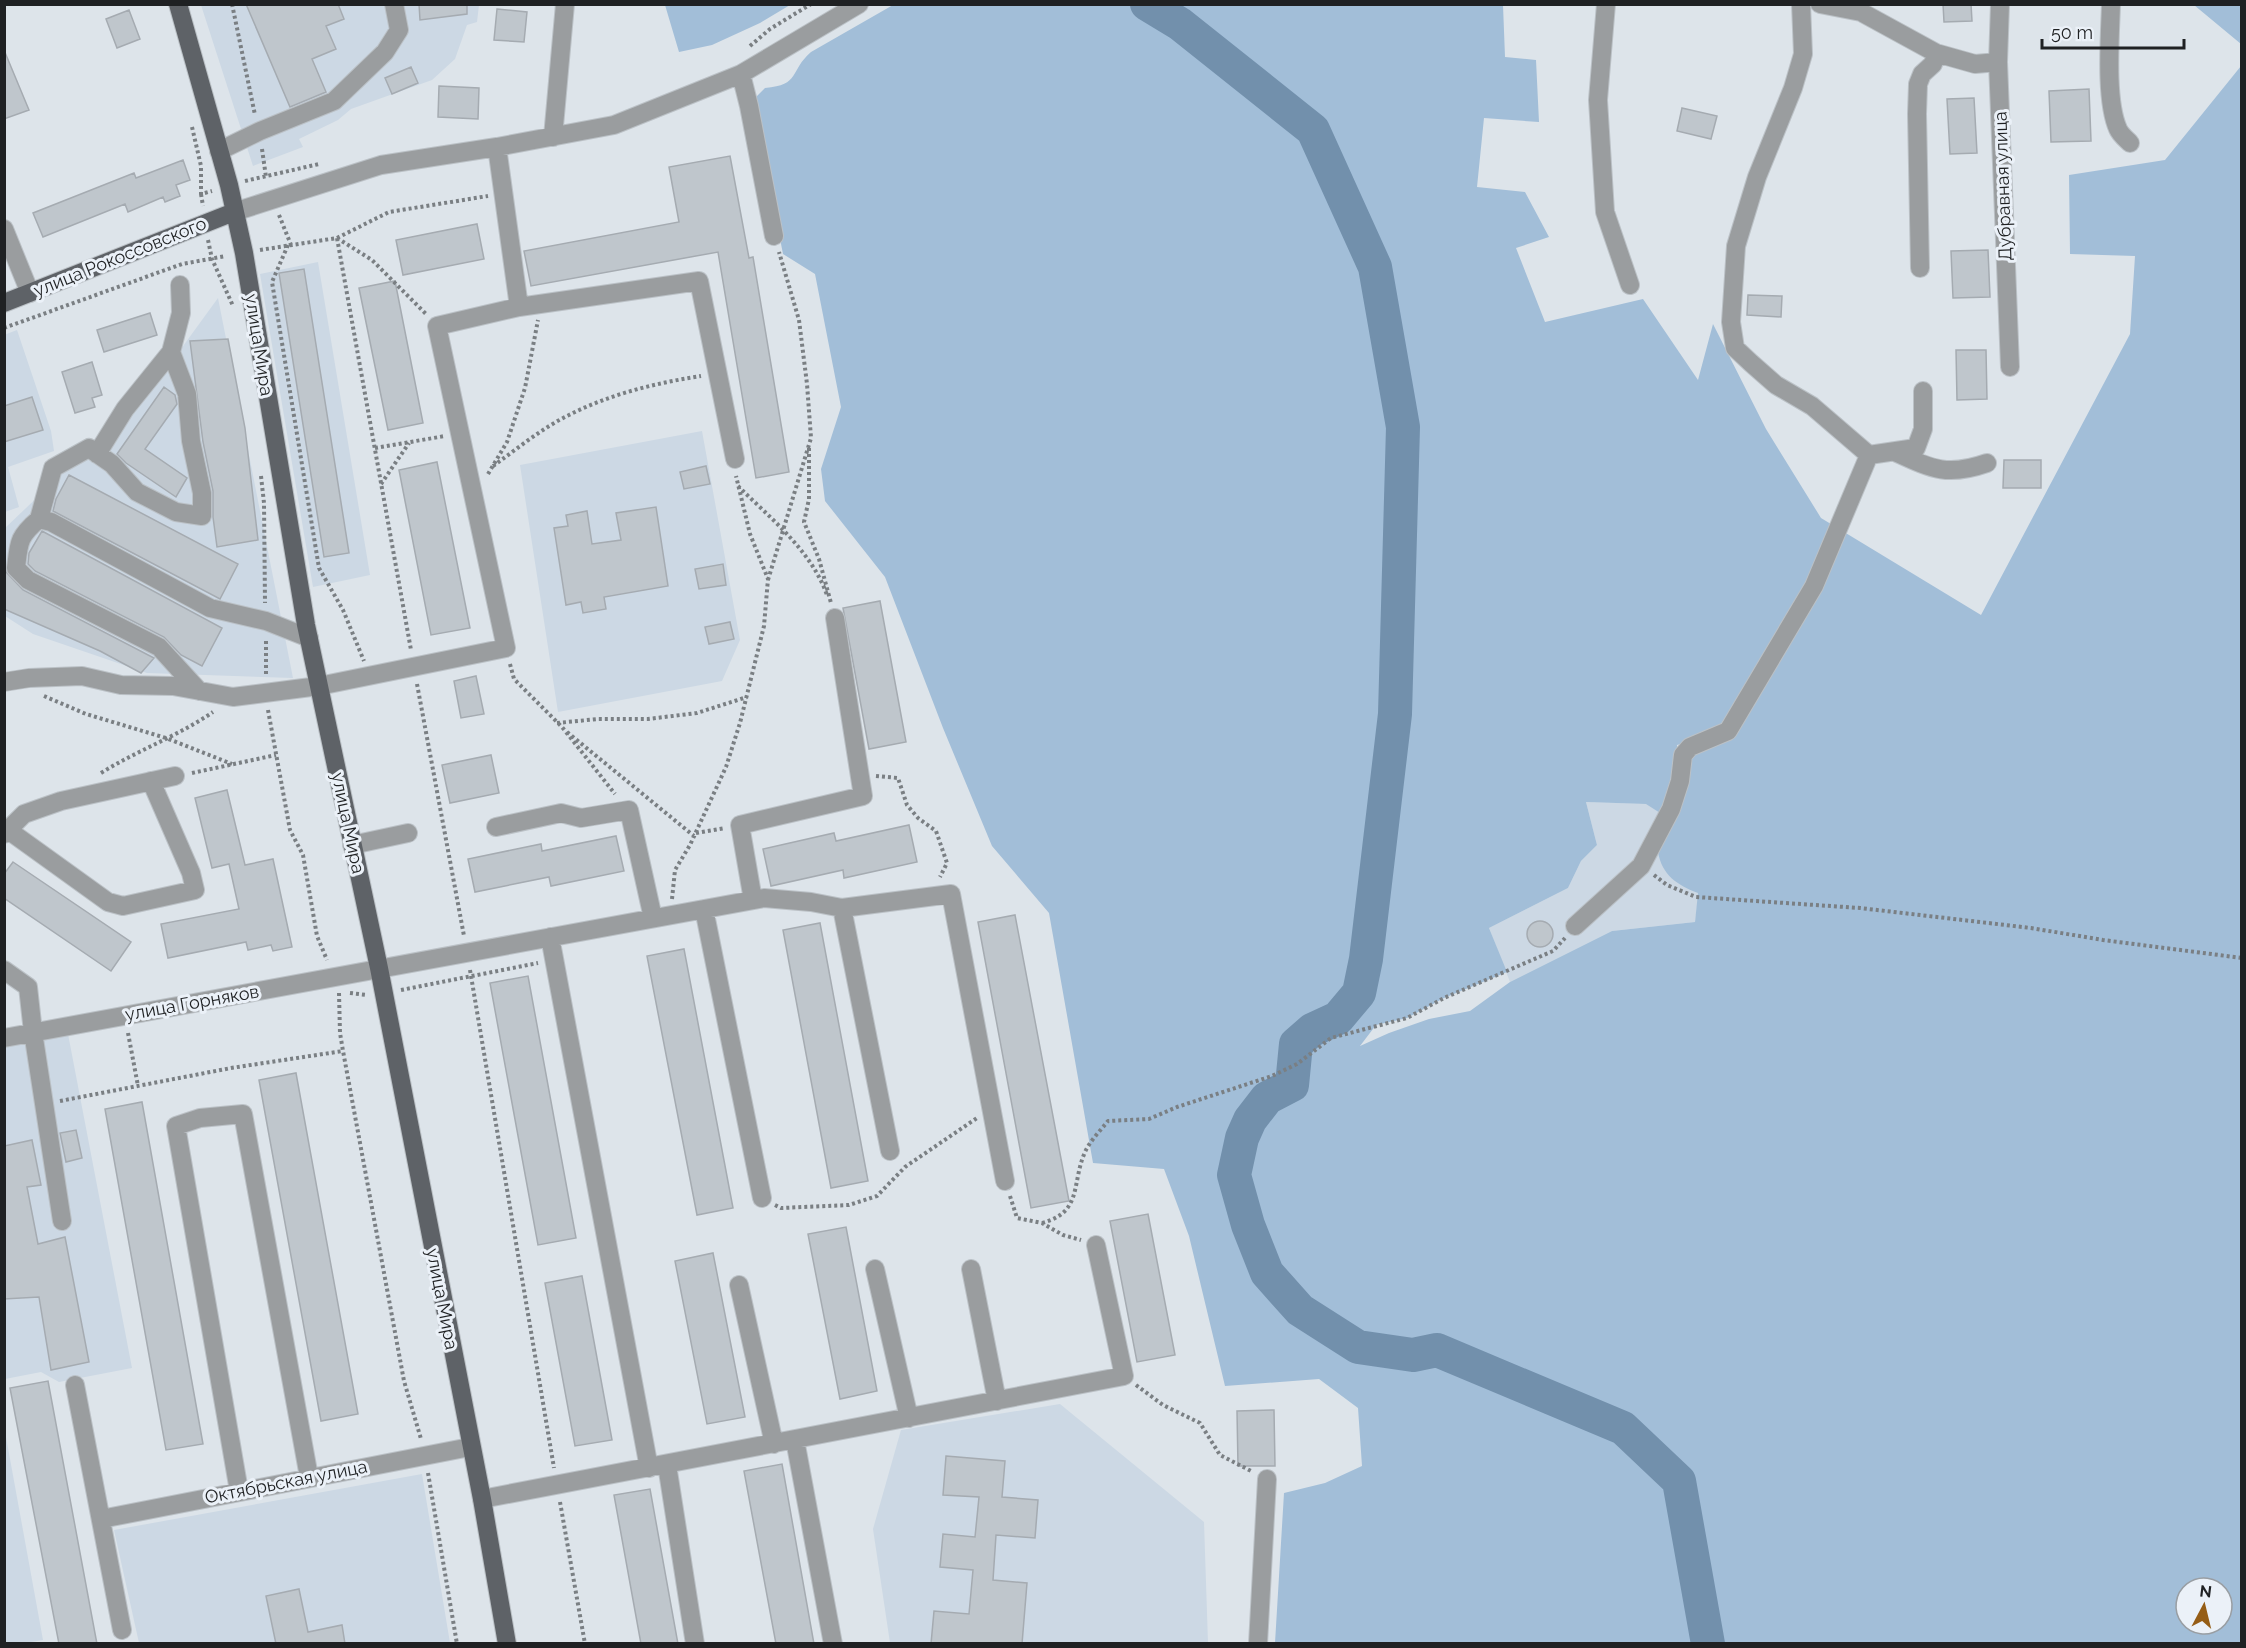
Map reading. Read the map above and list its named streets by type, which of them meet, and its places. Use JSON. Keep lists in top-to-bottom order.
{
  "streets": {
    "main road": ["улица Рокоссовского", "улица Мира"],
    "street": ["Дубравная улица", "улица Горняков", "Октябрьская улица"]
  },
  "crossings": [
    ["улица Рокоссовского", "улица Мира"],
    ["улица Мира", "улица Горняков"],
    ["улица Мира", "Октябрьская улица"]
  ],
  "scale_bar": "50 m",
  "north": "top"
}
